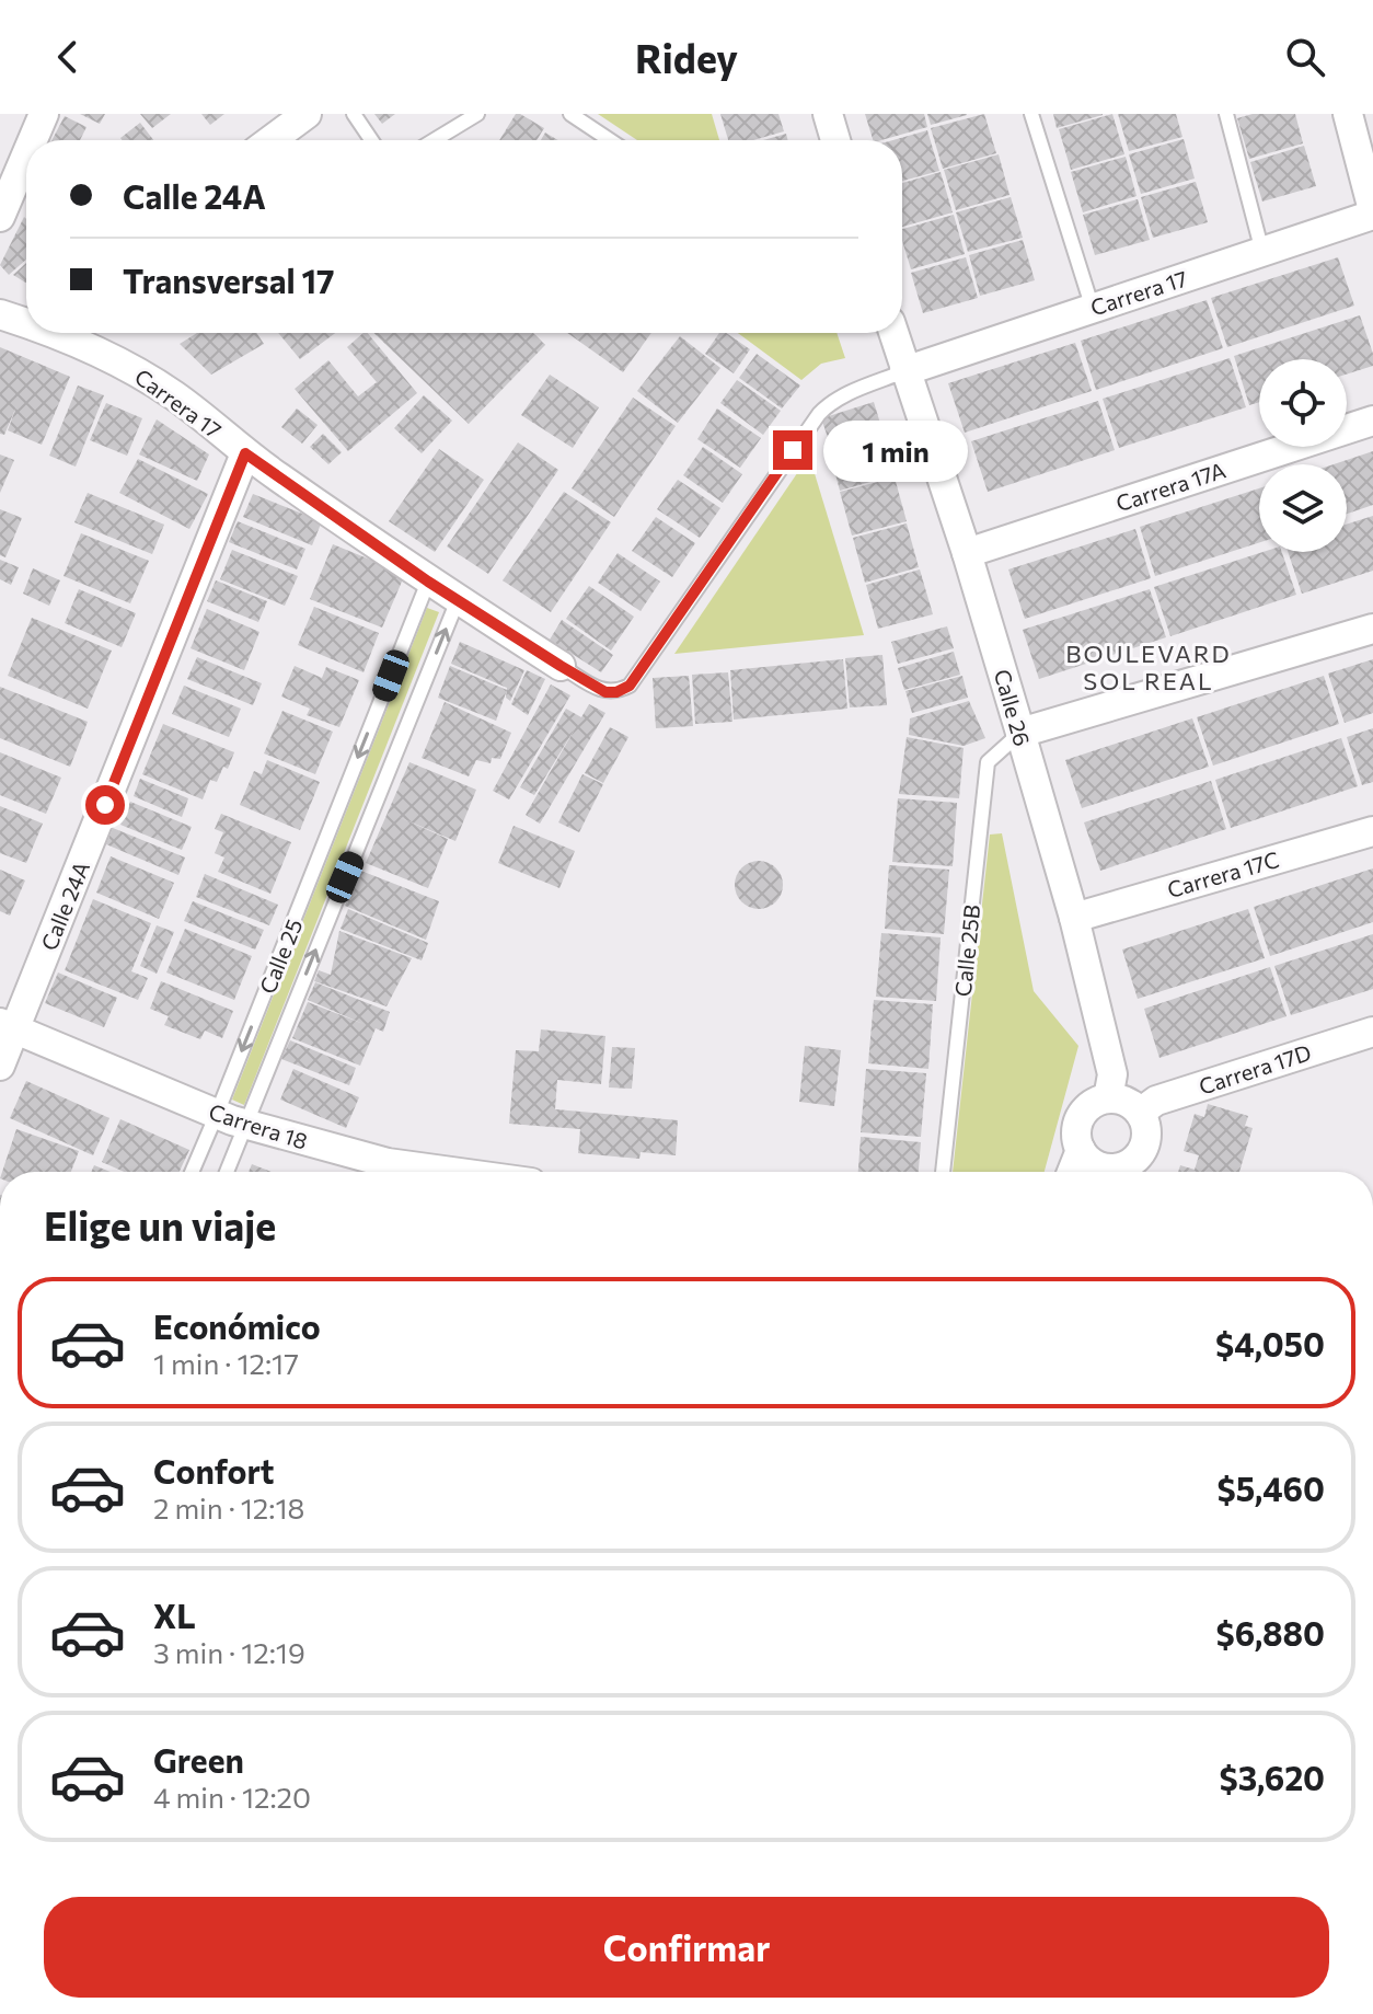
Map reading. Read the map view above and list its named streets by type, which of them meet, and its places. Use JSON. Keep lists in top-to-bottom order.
{
  "streets": {
    "street": [
      "Carrera 17",
      "Carrera 17A",
      "Calle 26",
      "Carrera 17C",
      "Calle 24A",
      "Carrera 17D",
      "Carrera 18"
    ],
    "lane": ["Calle 25B", "Calle 25"]
  },
  "crossings": [
    ["Carrera 17", "Calle 26"],
    ["Carrera 17", "Calle 24A"],
    ["Carrera 17", "Calle 25"],
    ["Carrera 17A", "Calle 26"],
    ["Calle 26", "Carrera 17C"],
    ["Calle 26", "Calle 25B"],
    ["Calle 24A", "Carrera 18"],
    ["Calle 25", "Carrera 18"]
  ],
  "districts": ["BOULEVARD SOL REAL"],
  "page": {
    "header": "Ridey",
    "banner": ["Calle 24A", "Transversal 17"],
    "bubble": "1 min",
    "heading": "Elige un viaje",
    "list": [
      {
        "name": "Económico",
        "note": "1 min · 12:17",
        "value": "$4,050"
      },
      {
        "name": "Confort",
        "note": "2 min · 12:18",
        "value": "$5,460"
      },
      {
        "name": "XL",
        "note": "3 min · 12:19",
        "value": "$6,880"
      },
      {
        "name": "Green",
        "note": "4 min · 12:20",
        "value": "$3,620"
      }
    ],
    "buttons": "Confirmar"
  }
}
